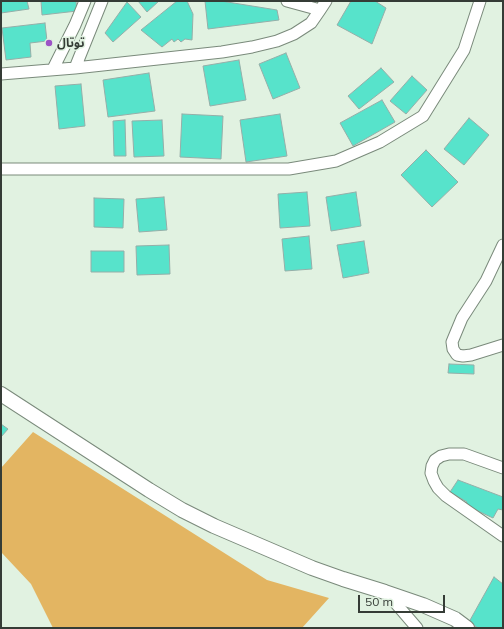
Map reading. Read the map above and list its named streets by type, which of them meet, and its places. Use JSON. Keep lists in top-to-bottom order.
{
  "places": ["توتال"],
  "scale_bar": "50 m"
}
